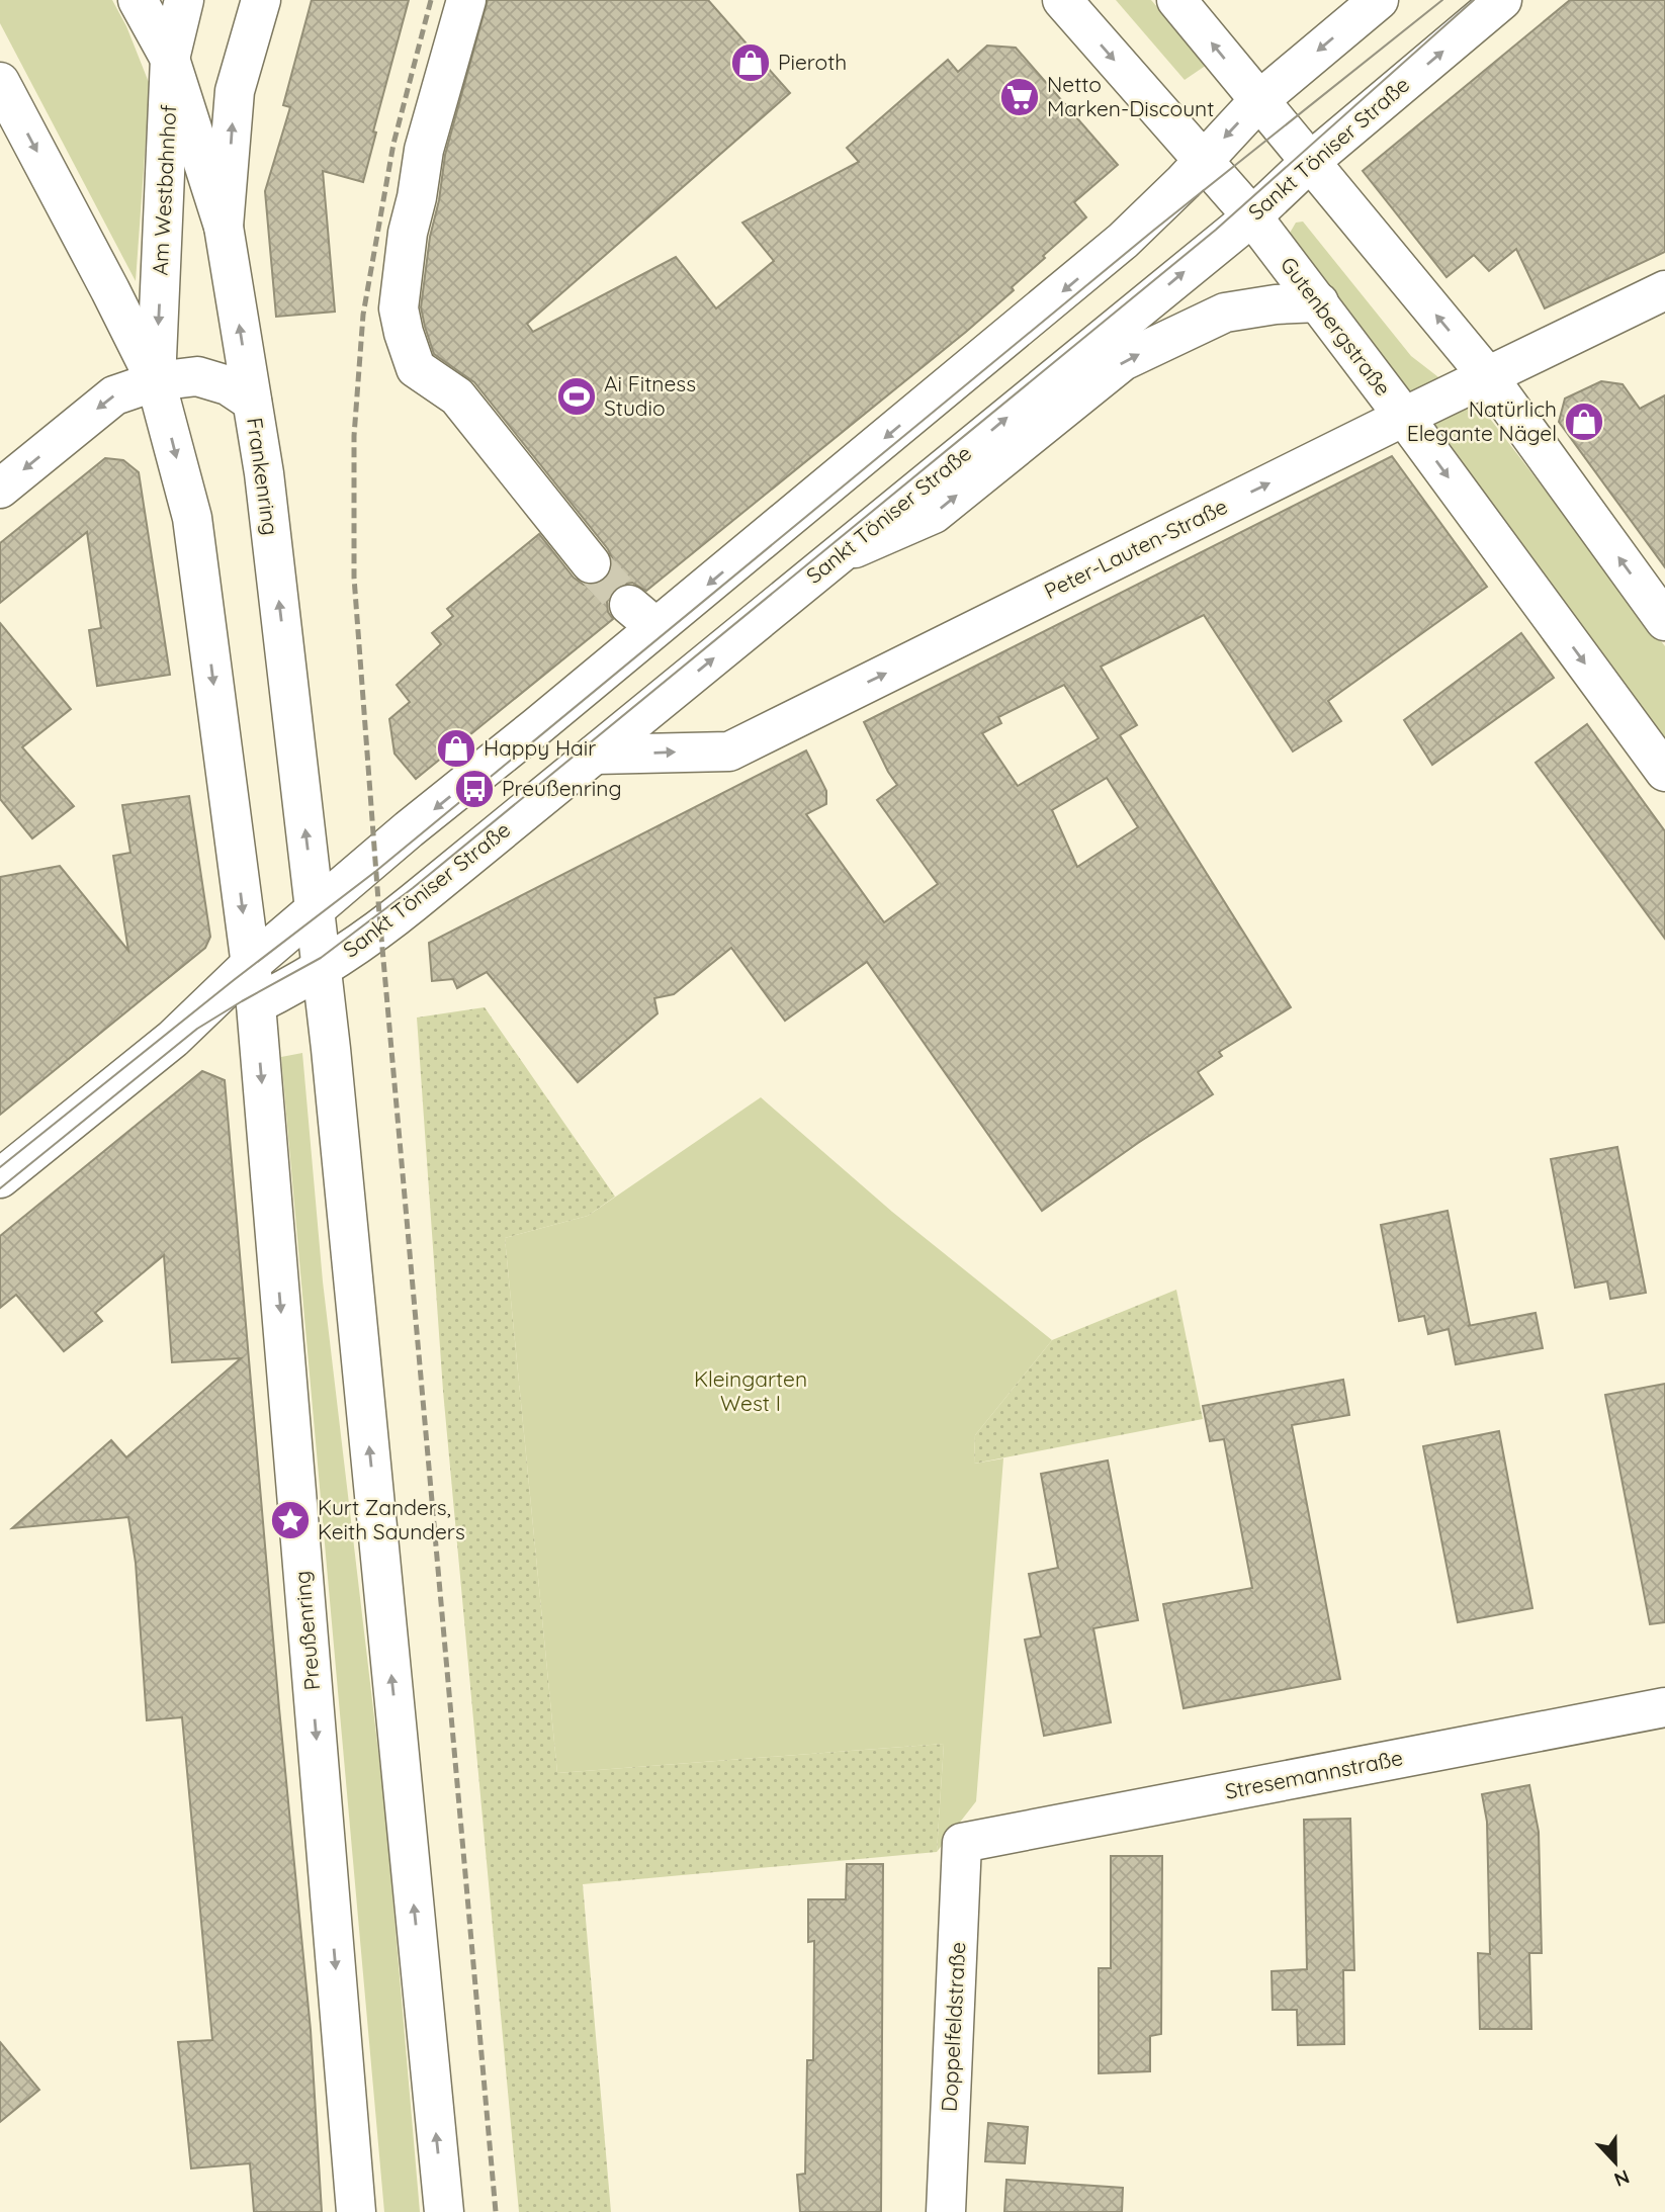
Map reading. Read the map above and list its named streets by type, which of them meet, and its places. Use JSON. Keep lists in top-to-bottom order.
{
  "streets": {
    "main road": [
      "Sankt Töniser Straße",
      "Am Westbahnhof",
      "Gutenbergstraße",
      "Frankenring",
      "Peter-Lauten-Straße",
      "Preußenring",
      "Stresemannstraße",
      "Doppelfeldstraße"
    ]
  },
  "crossings": [
    ["Sankt Töniser Straße", "Gutenbergstraße"],
    ["Sankt Töniser Straße", "Frankenring"],
    ["Sankt Töniser Straße", "Peter-Lauten-Straße"],
    ["Sankt Töniser Straße", "Preußenring"],
    ["Am Westbahnhof", "Frankenring"],
    ["Gutenbergstraße", "Peter-Lauten-Straße"],
    ["Stresemannstraße", "Doppelfeldstraße"]
  ],
  "parks": ["Kleingarten West I"],
  "places": {
    "shop": ["Pieroth", "Natürlich Elegante Nägel", "Happy Hair"],
    "supermarket": ["Netto Marken-Discount"],
    "sports": ["Ai Fitness Studio"],
    "bus stop": ["Preußenring"],
    "place": ["Kurt Zanders, Keith Saunders"]
  },
  "north": "bottom"
}
